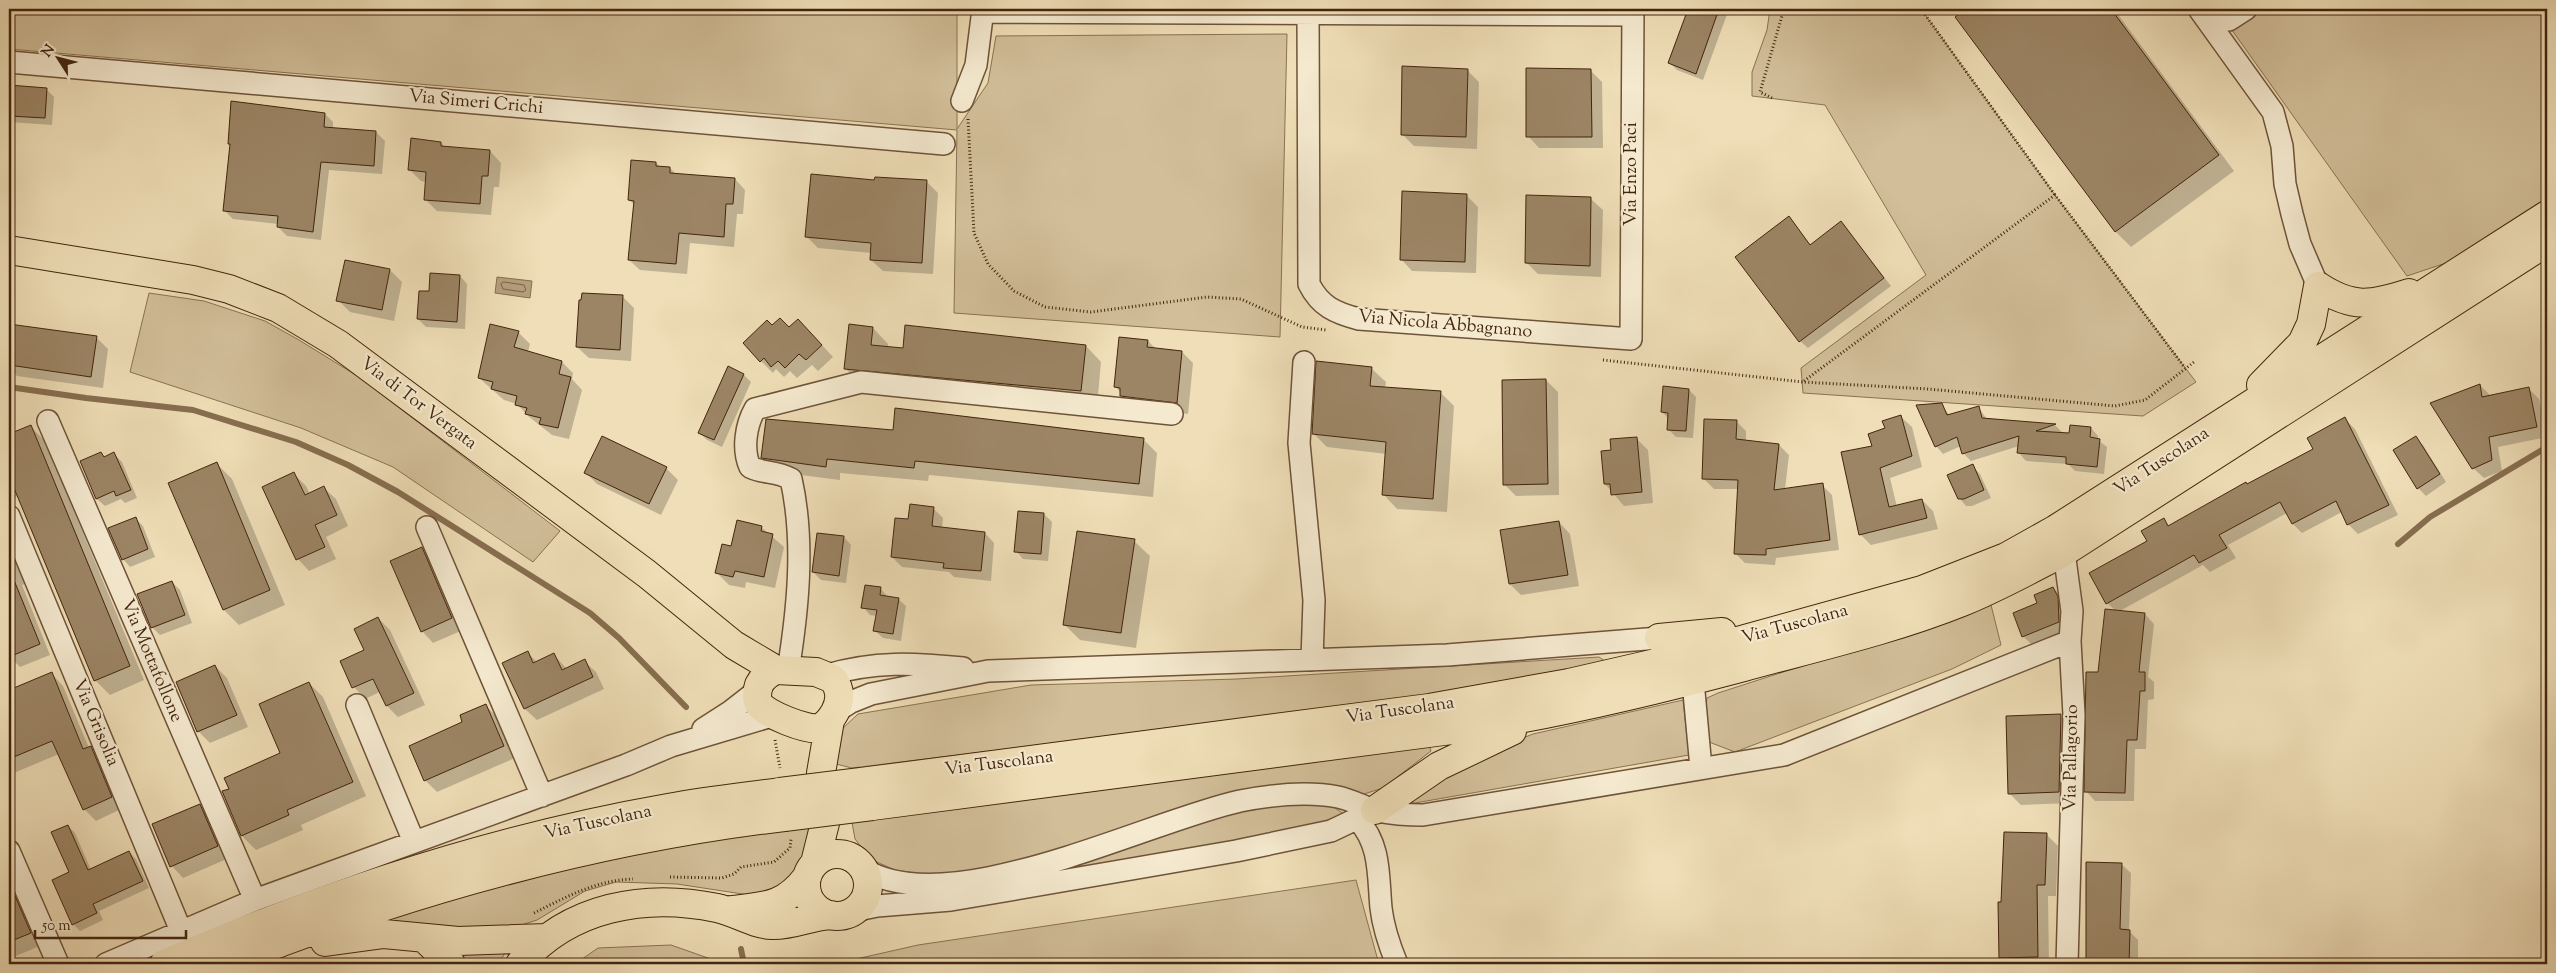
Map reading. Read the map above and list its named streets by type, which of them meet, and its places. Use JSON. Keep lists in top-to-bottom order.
{
  "streets": {
    "main road": ["Via di Tor Vergata", "Via Tuscolana"],
    "street": [
      "Via Simeri Crichi",
      "Via Enzo Paci",
      "Via Nicola Abbagnano",
      "Via Mottafollone",
      "Via Grisolia",
      "Via Pallagorio"
    ]
  },
  "crossings": [
    ["Via Enzo Paci", "Via Nicola Abbagnano"],
    ["Via Tuscolana", "Via Pallagorio"]
  ],
  "scale_bar": "50 m",
  "north": "top left"
}
